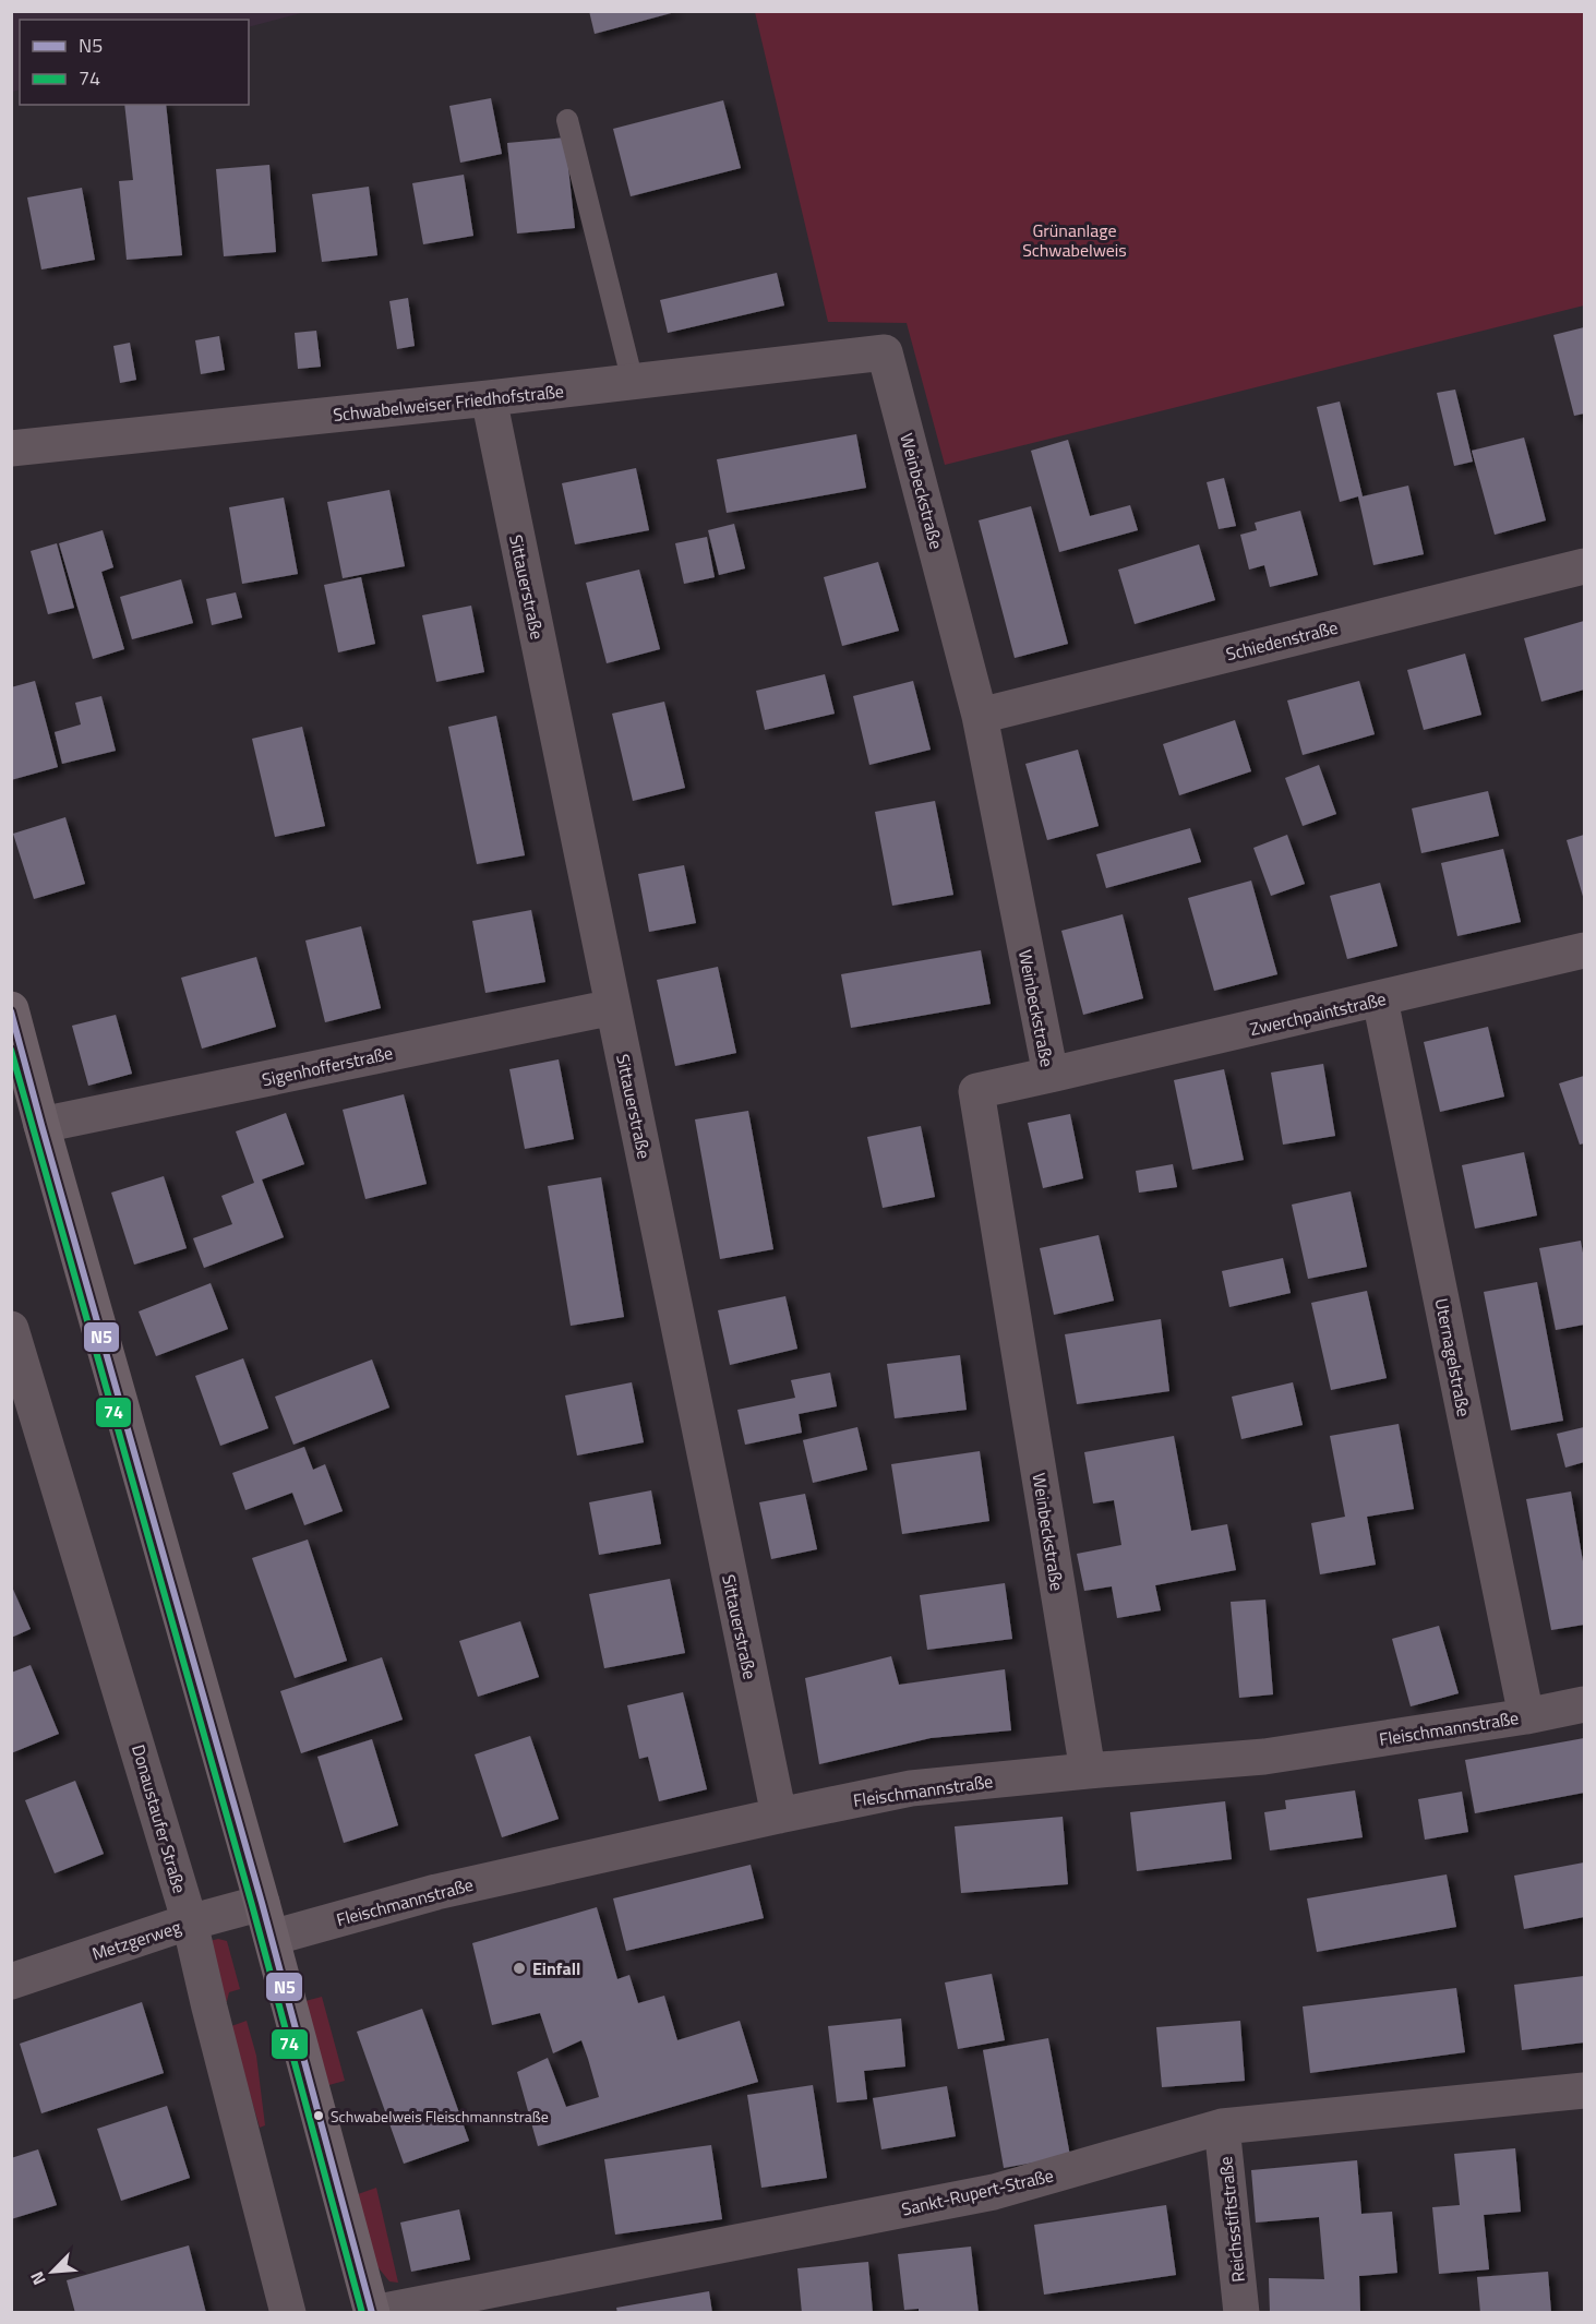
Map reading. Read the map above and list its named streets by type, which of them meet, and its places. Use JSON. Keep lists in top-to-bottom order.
{
  "streets": {
    "street": [
      "Schwabelweiser Friedhofstraße",
      "Weinbeckstraße",
      "Sittauerstraße",
      "Schiedenstraße",
      "Zwerchpaintstraße",
      "Sigenhofferstraße",
      "Uternagelstraße",
      "Fleischmannstraße",
      "Donaustaufer Straße",
      "Metzgerweg",
      "Sankt-Rupert-Straße",
      "Reichsstiftstraße"
    ]
  },
  "crossings": [
    ["Schwabelweiser Friedhofstraße", "Weinbeckstraße"],
    ["Schwabelweiser Friedhofstraße", "Sittauerstraße"],
    ["Weinbeckstraße", "Schiedenstraße"],
    ["Weinbeckstraße", "Zwerchpaintstraße"],
    ["Weinbeckstraße", "Fleischmannstraße"],
    ["Sittauerstraße", "Sigenhofferstraße"],
    ["Sittauerstraße", "Fleischmannstraße"],
    ["Zwerchpaintstraße", "Uternagelstraße"],
    ["Uternagelstraße", "Fleischmannstraße"],
    ["Donaustaufer Straße", "Metzgerweg"],
    ["Sankt-Rupert-Straße", "Reichsstiftstraße"]
  ],
  "parks": ["Grünanlage Schwabelweis"],
  "places": ["Einfall", "Schwabelweis Fleischmannstraße"],
  "lines": ["transit line N5", "transit line 74"],
  "legend": ["N5", "74"],
  "north": "bottom left"
}
